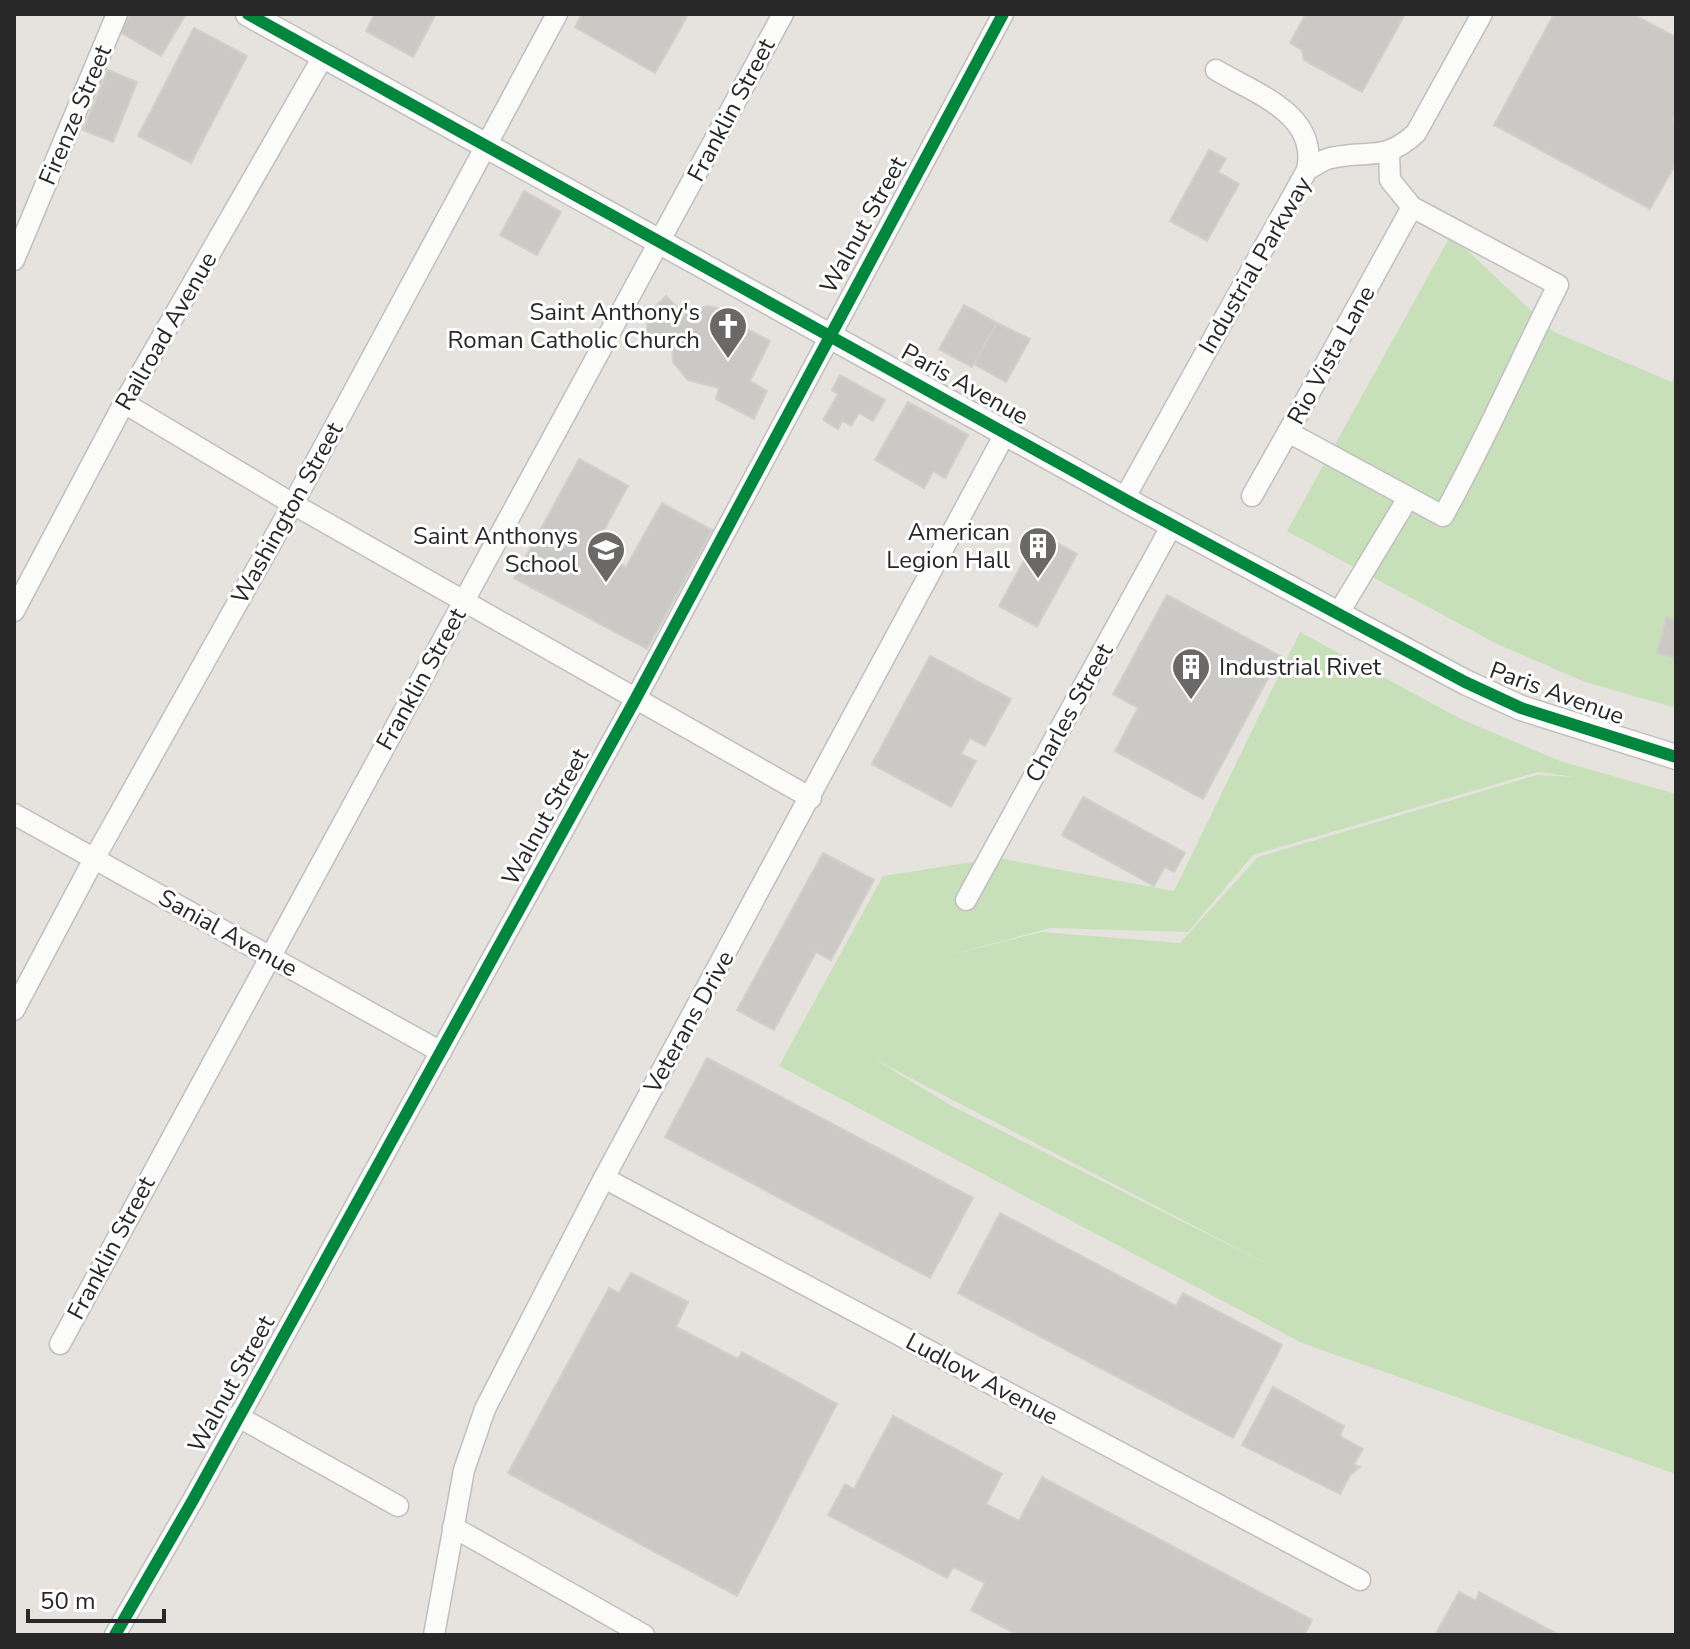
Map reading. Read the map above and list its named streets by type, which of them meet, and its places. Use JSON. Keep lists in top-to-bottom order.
{
  "streets": {
    "street": [
      "Franklin Street",
      "Firenze Street",
      "Walnut Street",
      "Industrial Parkway",
      "Railroad Avenue",
      "Rio Vista Lane",
      "Paris Avenue",
      "Washington Street",
      "Charles Street",
      "Sanial Avenue",
      "Veterans Drive",
      "Ludlow Avenue"
    ]
  },
  "crossings": [
    ["Franklin Street", "Paris Avenue"],
    ["Franklin Street", "Sanial Avenue"],
    ["Walnut Street", "Paris Avenue"],
    ["Walnut Street", "Sanial Avenue"],
    ["Industrial Parkway", "Paris Avenue"],
    ["Railroad Avenue", "Paris Avenue"],
    ["Paris Avenue", "Washington Street"],
    ["Paris Avenue", "Charles Street"],
    ["Paris Avenue", "Veterans Drive"],
    ["Washington Street", "Sanial Avenue"],
    ["Veterans Drive", "Ludlow Avenue"]
  ],
  "places": {
    "church": ["Saint Anthony's Roman Catholic Church"],
    "building": ["American Legion Hall", "Industrial Rivet"],
    "school or university": ["Saint Anthonys School"]
  },
  "scale_bar": "50 m"
}
